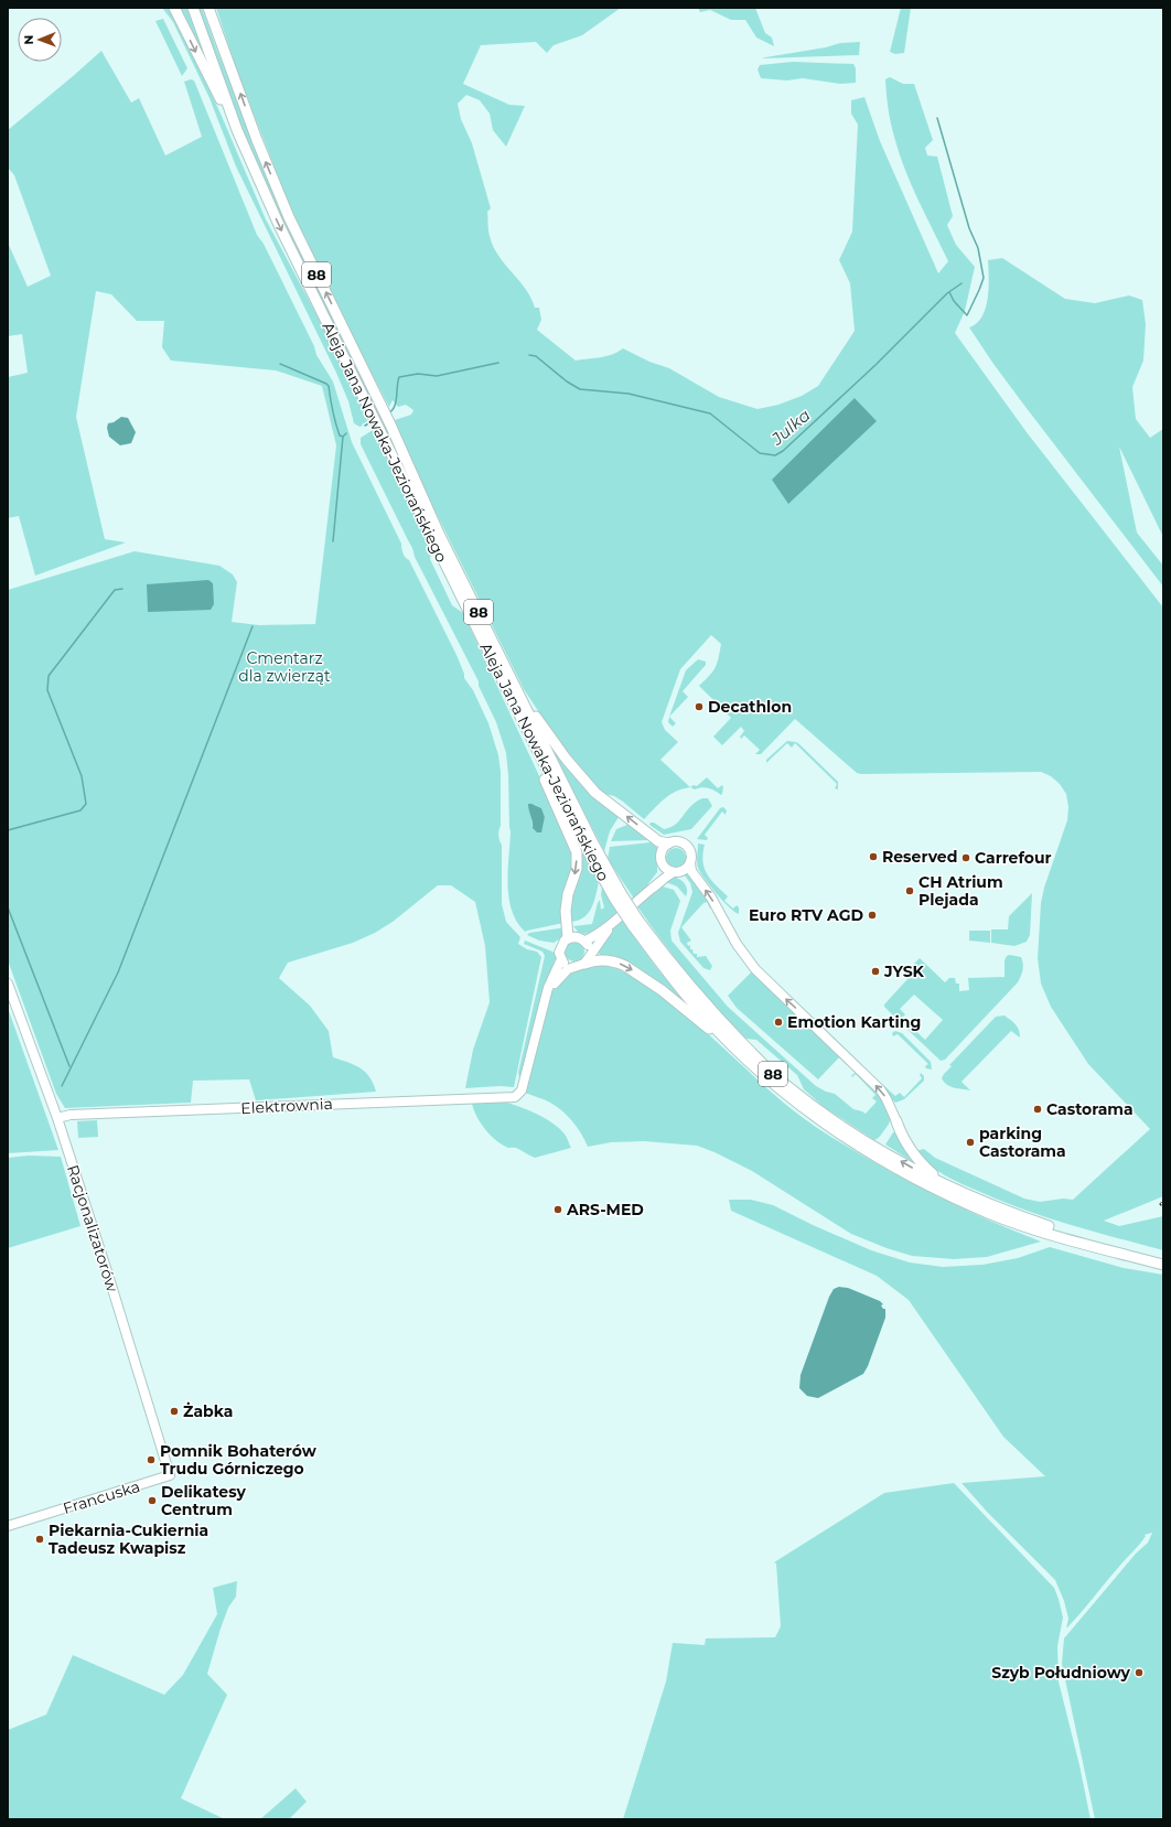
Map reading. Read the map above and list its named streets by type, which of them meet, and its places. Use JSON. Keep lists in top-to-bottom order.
{
  "streets": {
    "main road": ["88", "Aleja Jana Nowaka-Jeziorańskiego"],
    "street": ["Elektrownia", "Racjonalizatorów", "Francuska"]
  },
  "crossings": [
    ["88", "Aleja Jana Nowaka-Jeziorańskiego"],
    ["Elektrownia", "Racjonalizatorów"],
    ["Racjonalizatorów", "Francuska"]
  ],
  "water": ["Julka"],
  "parks": ["Cmentarz dla zwierząt"],
  "places": [
    "Decathlon",
    "Reserved",
    "Carrefour",
    "CH Atrium Plejada",
    "Euro RTV AGD",
    "JYSK",
    "Emotion Karting",
    "Castorama",
    "parking Castorama",
    "ARS-MED",
    "Żabka",
    "Pomnik Bohaterów Trudu Górniczego",
    "Delikatesy Centrum",
    "Piekarnia-Cukiernia Tadeusz Kwapisz",
    "Szyb Południowy"
  ],
  "north": "left"
}
